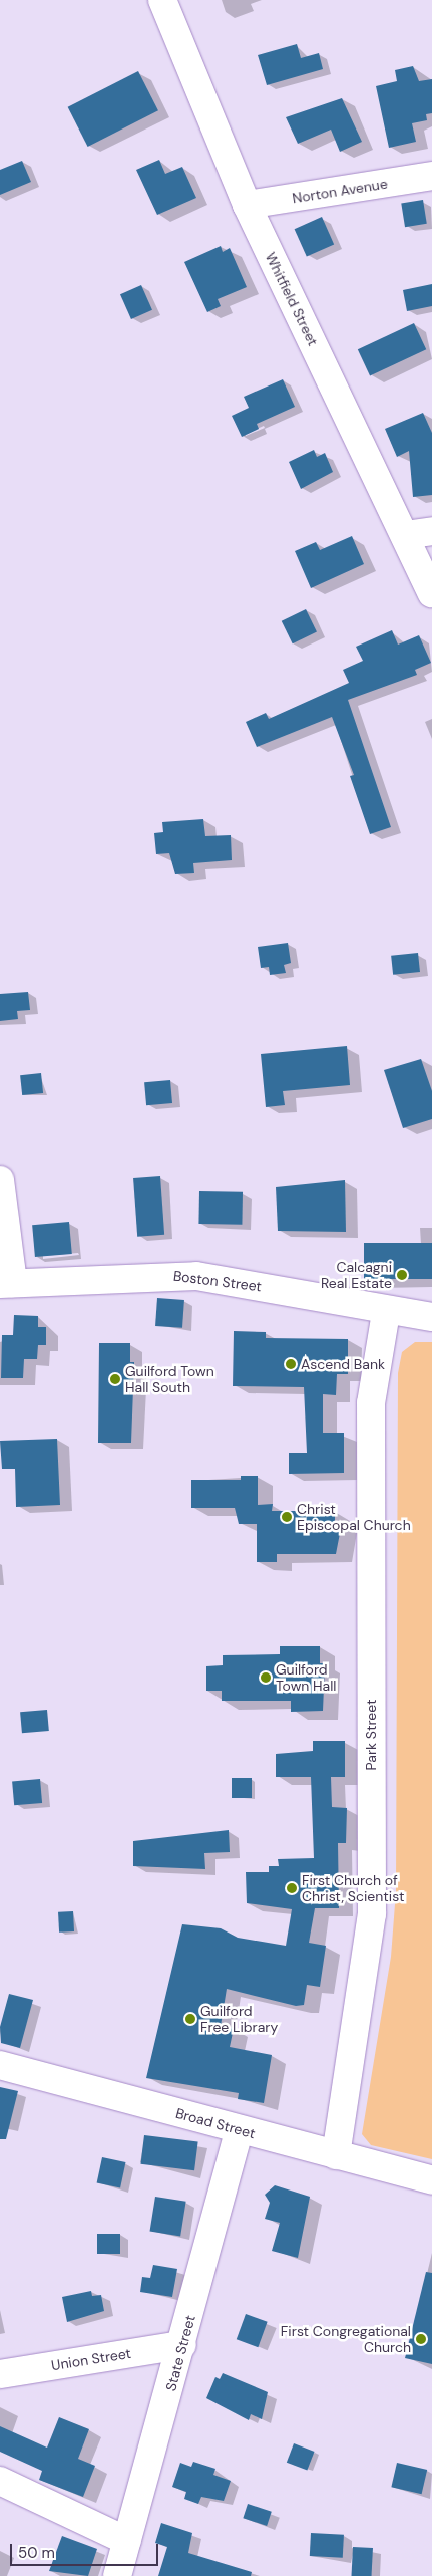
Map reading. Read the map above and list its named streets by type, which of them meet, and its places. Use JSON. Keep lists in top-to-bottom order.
{
  "streets": {
    "street": [
      "Norton Avenue",
      "Whitfield Street",
      "Boston Street",
      "Park Street",
      "Broad Street",
      "State Street",
      "Union Street"
    ]
  },
  "crossings": [
    ["Norton Avenue", "Whitfield Street"],
    ["Boston Street", "Park Street"],
    ["Park Street", "Broad Street"],
    ["Broad Street", "State Street"],
    ["State Street", "Union Street"]
  ],
  "places": [
    "Calcagni Real Estate",
    "Ascend Bank",
    "Guilford Town Hall South",
    "Christ Episcopal Church",
    "Guilford Town Hall",
    "First Church of Christ, Scientist",
    "Guilford Free Library",
    "First Congregational Church"
  ],
  "scale_bar": "50 m"
}
